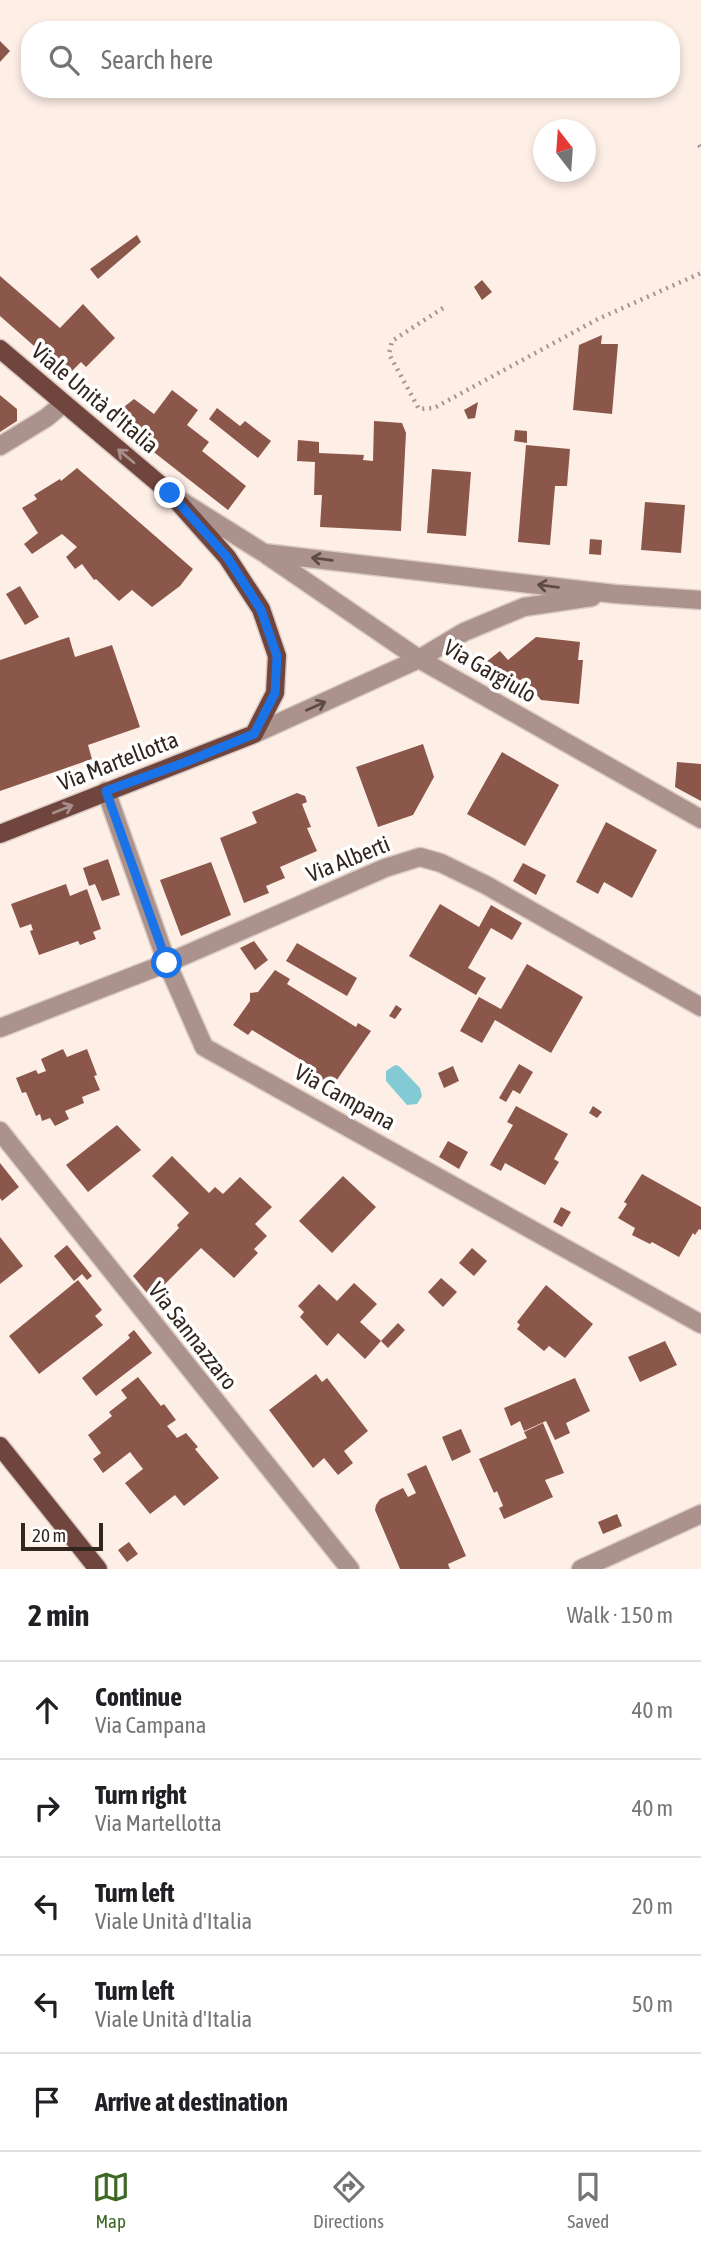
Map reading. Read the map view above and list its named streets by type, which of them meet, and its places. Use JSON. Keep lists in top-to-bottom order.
{
  "streets": {
    "main road": ["Viale Unità d'Italia", "Via Martellotta"],
    "street": [
      "Via Gargiulo",
      "Via Alberti",
      "Via Campana",
      "Via Sannazzaro"
    ]
  },
  "crossings": [
    ["Viale Unità d'Italia", "Via Gargiulo"],
    ["Viale Unità d'Italia", "Via Martellotta"],
    ["Via Martellotta", "Via Campana"],
    ["Via Alberti", "Via Campana"]
  ],
  "one_way": ["Via Martellotta"],
  "scale_bar": "20 m",
  "north": "top",
  "page": {
    "search": "Search here",
    "scale": "20 m",
    "heading": ["2 min", "Walk · 150 m"],
    "list": [
      ["Continue", "Via Campana", "40 m"],
      ["Turn right", "Via Martellotta", "40 m"],
      ["Turn left", "Viale Unità d'Italia", "20 m"],
      ["Turn left", "Viale Unità d'Italia", "50 m"],
      "Arrive at destination"
    ],
    "nav": ["Map", "Directions", "Saved"]
  }
}
